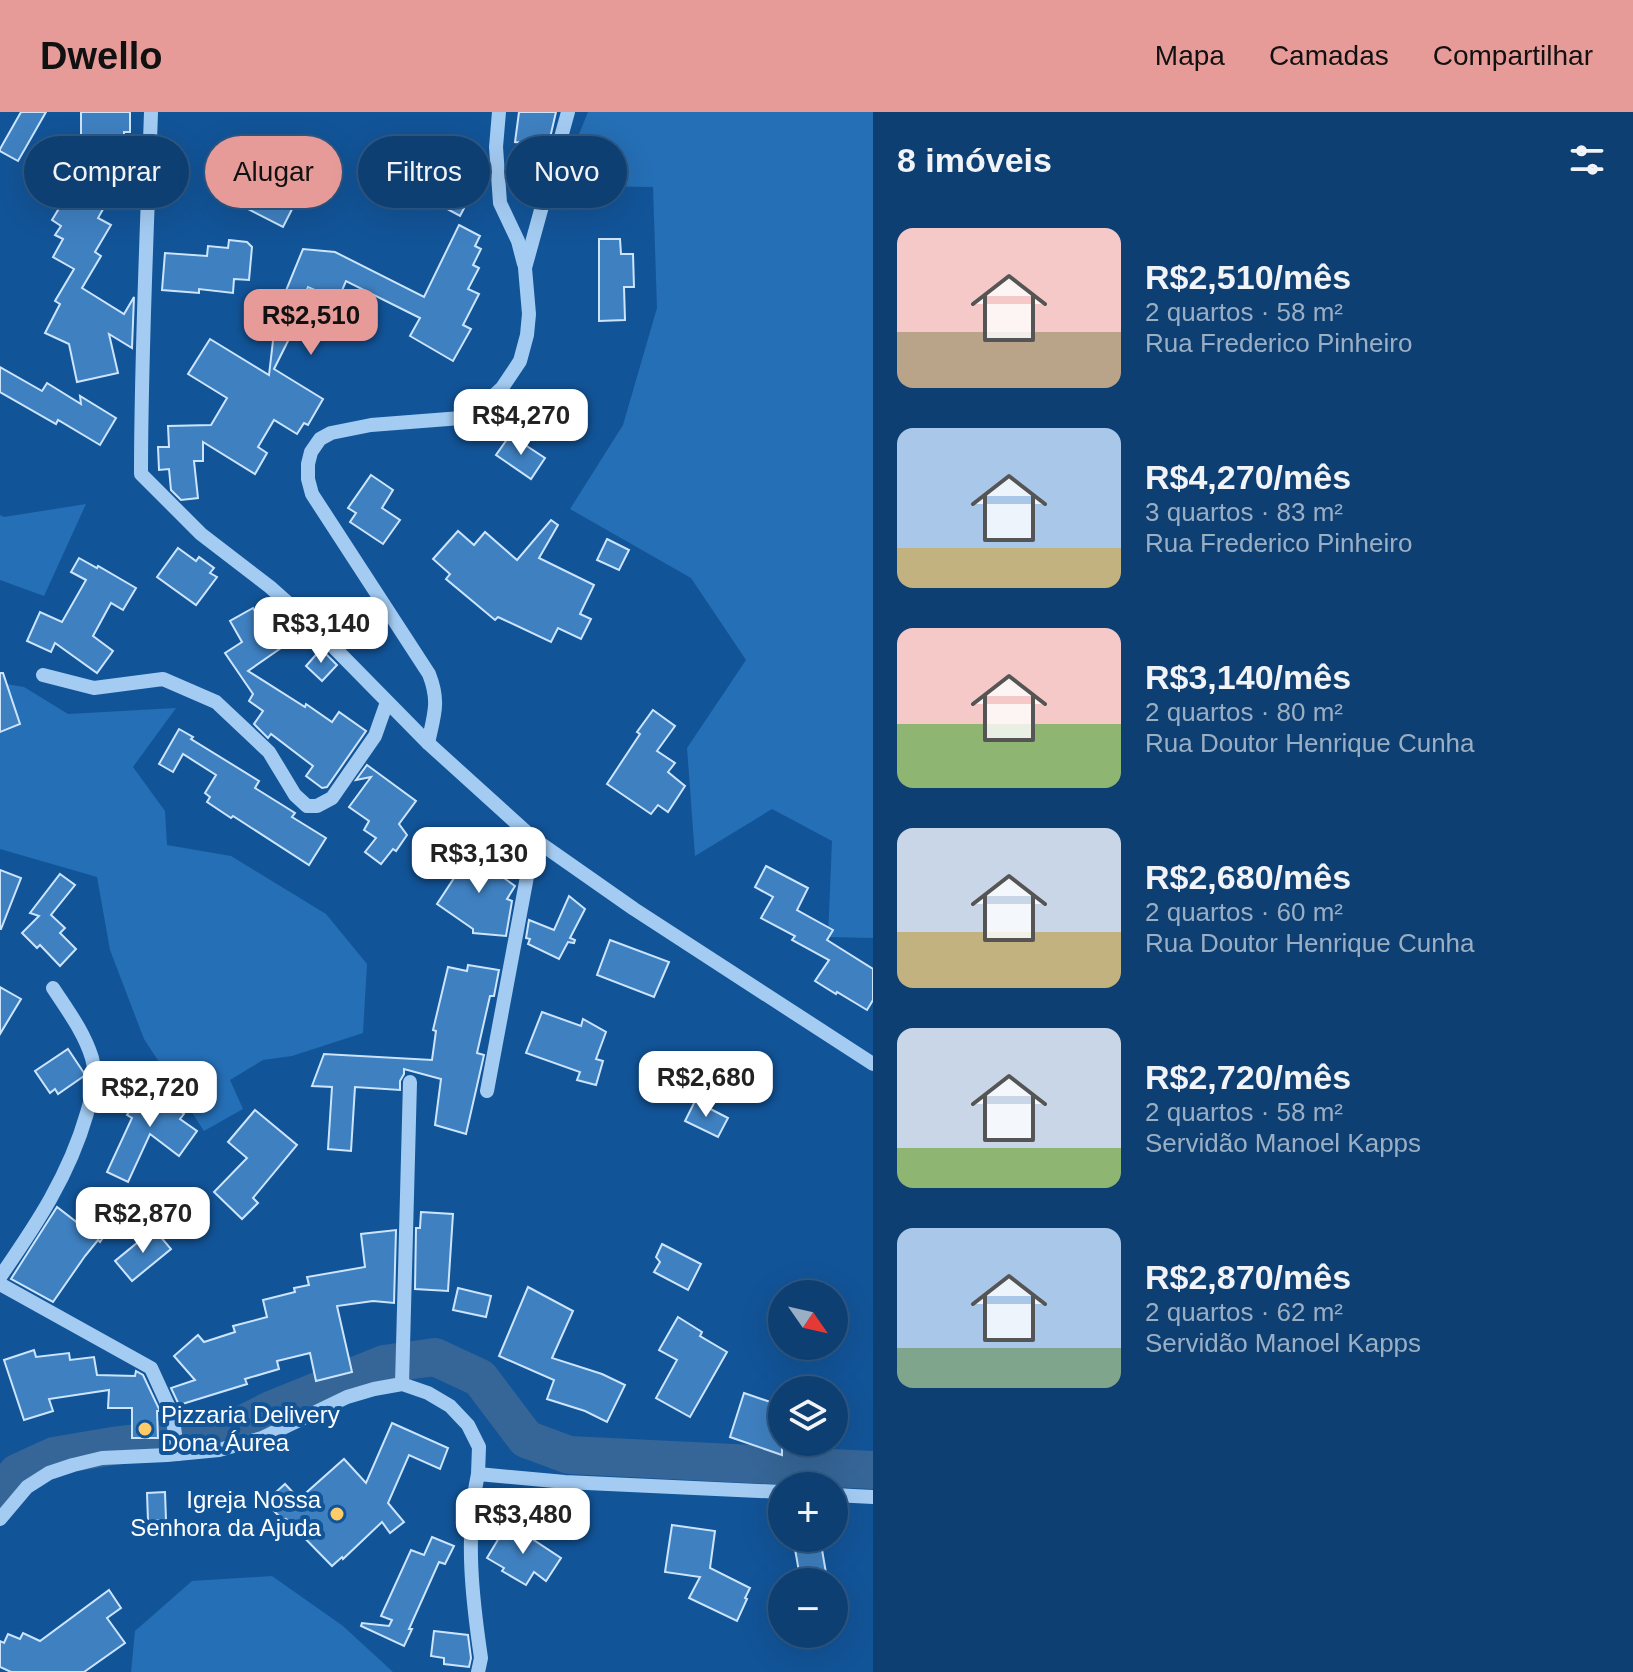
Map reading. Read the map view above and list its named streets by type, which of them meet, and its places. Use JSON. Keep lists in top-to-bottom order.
{
  "places": ["Pizzaria Delivery Dona Áurea", "Igreja Nossa Senhora da Ajuda"],
  "north": "bottom right",
  "page": {
    "header": "Dwello",
    "nav": ["Mapa", "Camadas", "Compartilhar"],
    "heading": "8 imóveis",
    "chip": [
      "Comprar",
      "Alugar",
      "Filtros",
      "Novo"
    ],
    "list": [
      {
        "name": "R$2,510/mês",
        "note": "2 quartos · 58 m² · Rua Frederico Pinheiro"
      },
      {
        "name": "R$4,270/mês",
        "note": "3 quartos · 83 m² · Rua Frederico Pinheiro"
      },
      {
        "name": "R$3,140/mês",
        "note": "2 quartos · 80 m² · Rua Doutor Henrique Cunha"
      },
      {
        "name": "R$2,680/mês",
        "note": "2 quartos · 60 m² · Rua Doutor Henrique Cunha"
      },
      {
        "name": "R$2,720/mês",
        "note": "2 quartos · 58 m² · Servidão Manoel Kapps"
      },
      {
        "name": "R$2,870/mês",
        "note": "2 quartos · 62 m² · Servidão Manoel Kapps"
      }
    ],
    "price": [
      "R$2,510",
      "R$4,270",
      "R$3,140",
      "R$3,130",
      "R$2,680",
      "R$2,720",
      "R$2,870",
      "R$3,480"
    ],
    "map_buttons": ["+", "−"]
  }
}
